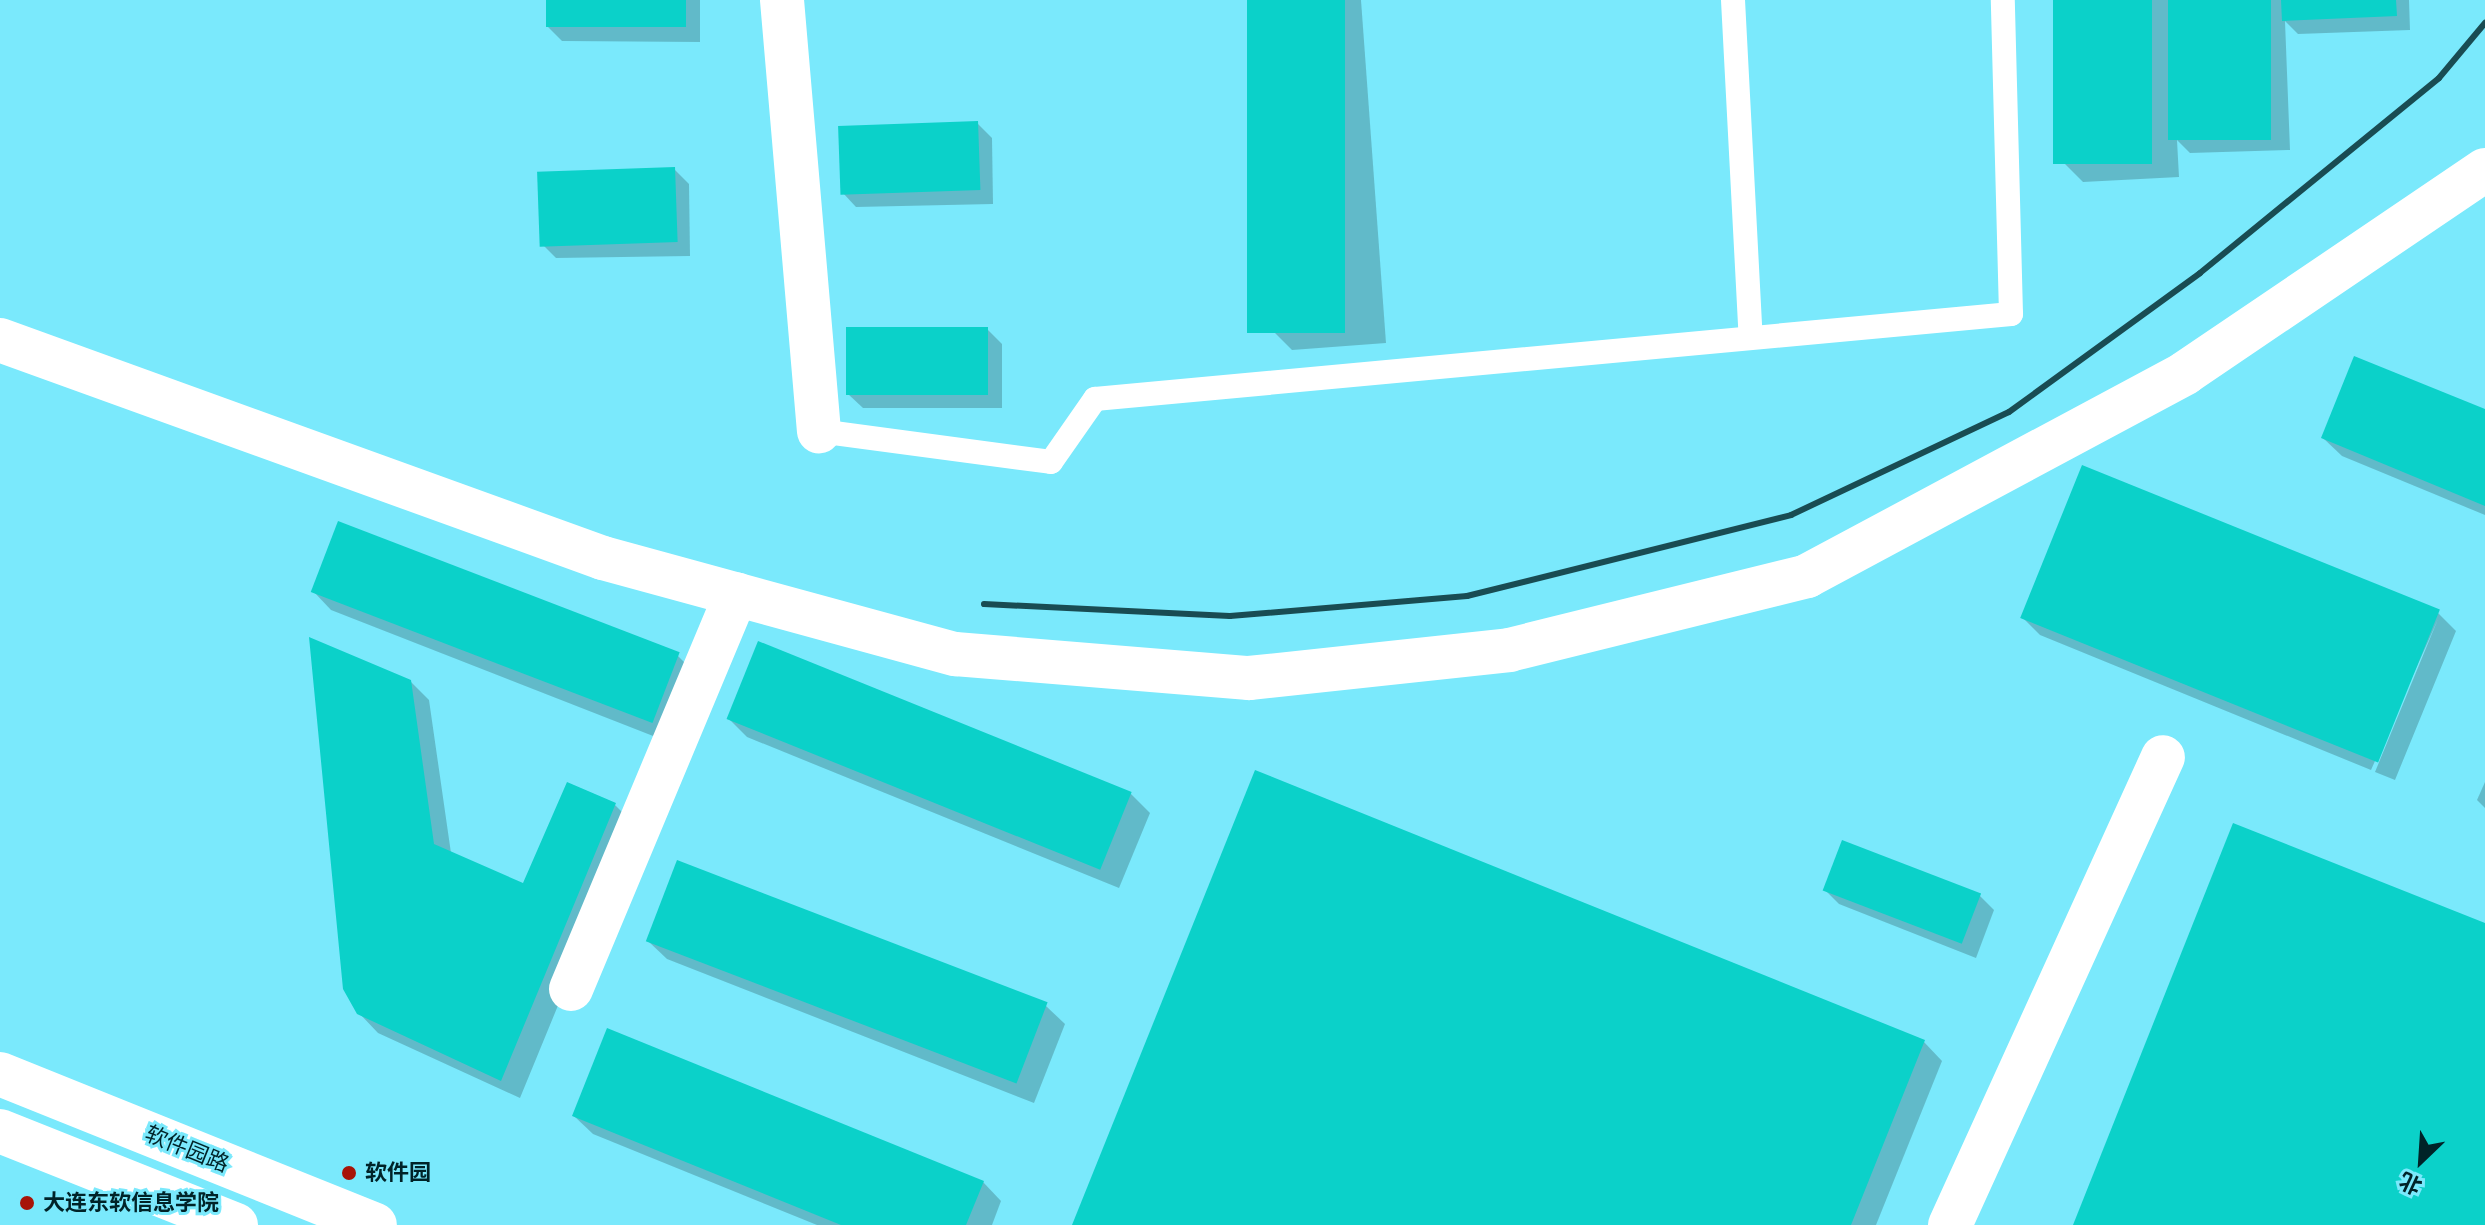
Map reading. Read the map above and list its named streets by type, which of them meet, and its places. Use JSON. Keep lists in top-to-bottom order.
{
  "streets": {
    "street": ["软件园路"]
  },
  "places": ["软件园", "大连东软信息学院"],
  "north": "bottom left"
}
